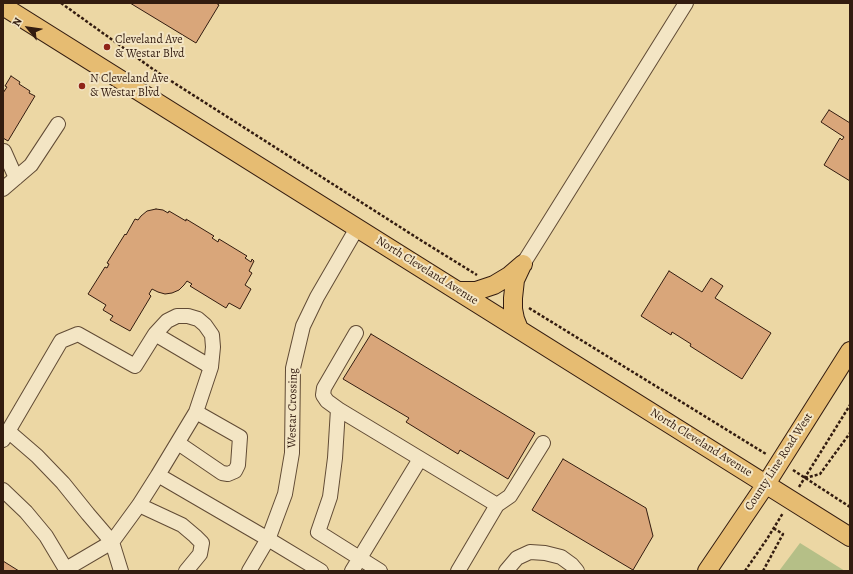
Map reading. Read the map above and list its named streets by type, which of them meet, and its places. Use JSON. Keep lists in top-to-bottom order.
{
  "streets": {
    "main road": ["North Cleveland Avenue", "County Line Road West"],
    "street": ["Westar Crossing"]
  },
  "crossings": [
    ["North Cleveland Avenue", "Westar Crossing"],
    ["North Cleveland Avenue", "County Line Road West"]
  ],
  "places": ["Cleveland Ave & Westar Blvd", "N Cleveland Ave & Westar Blvd"],
  "north": "top left"
}
